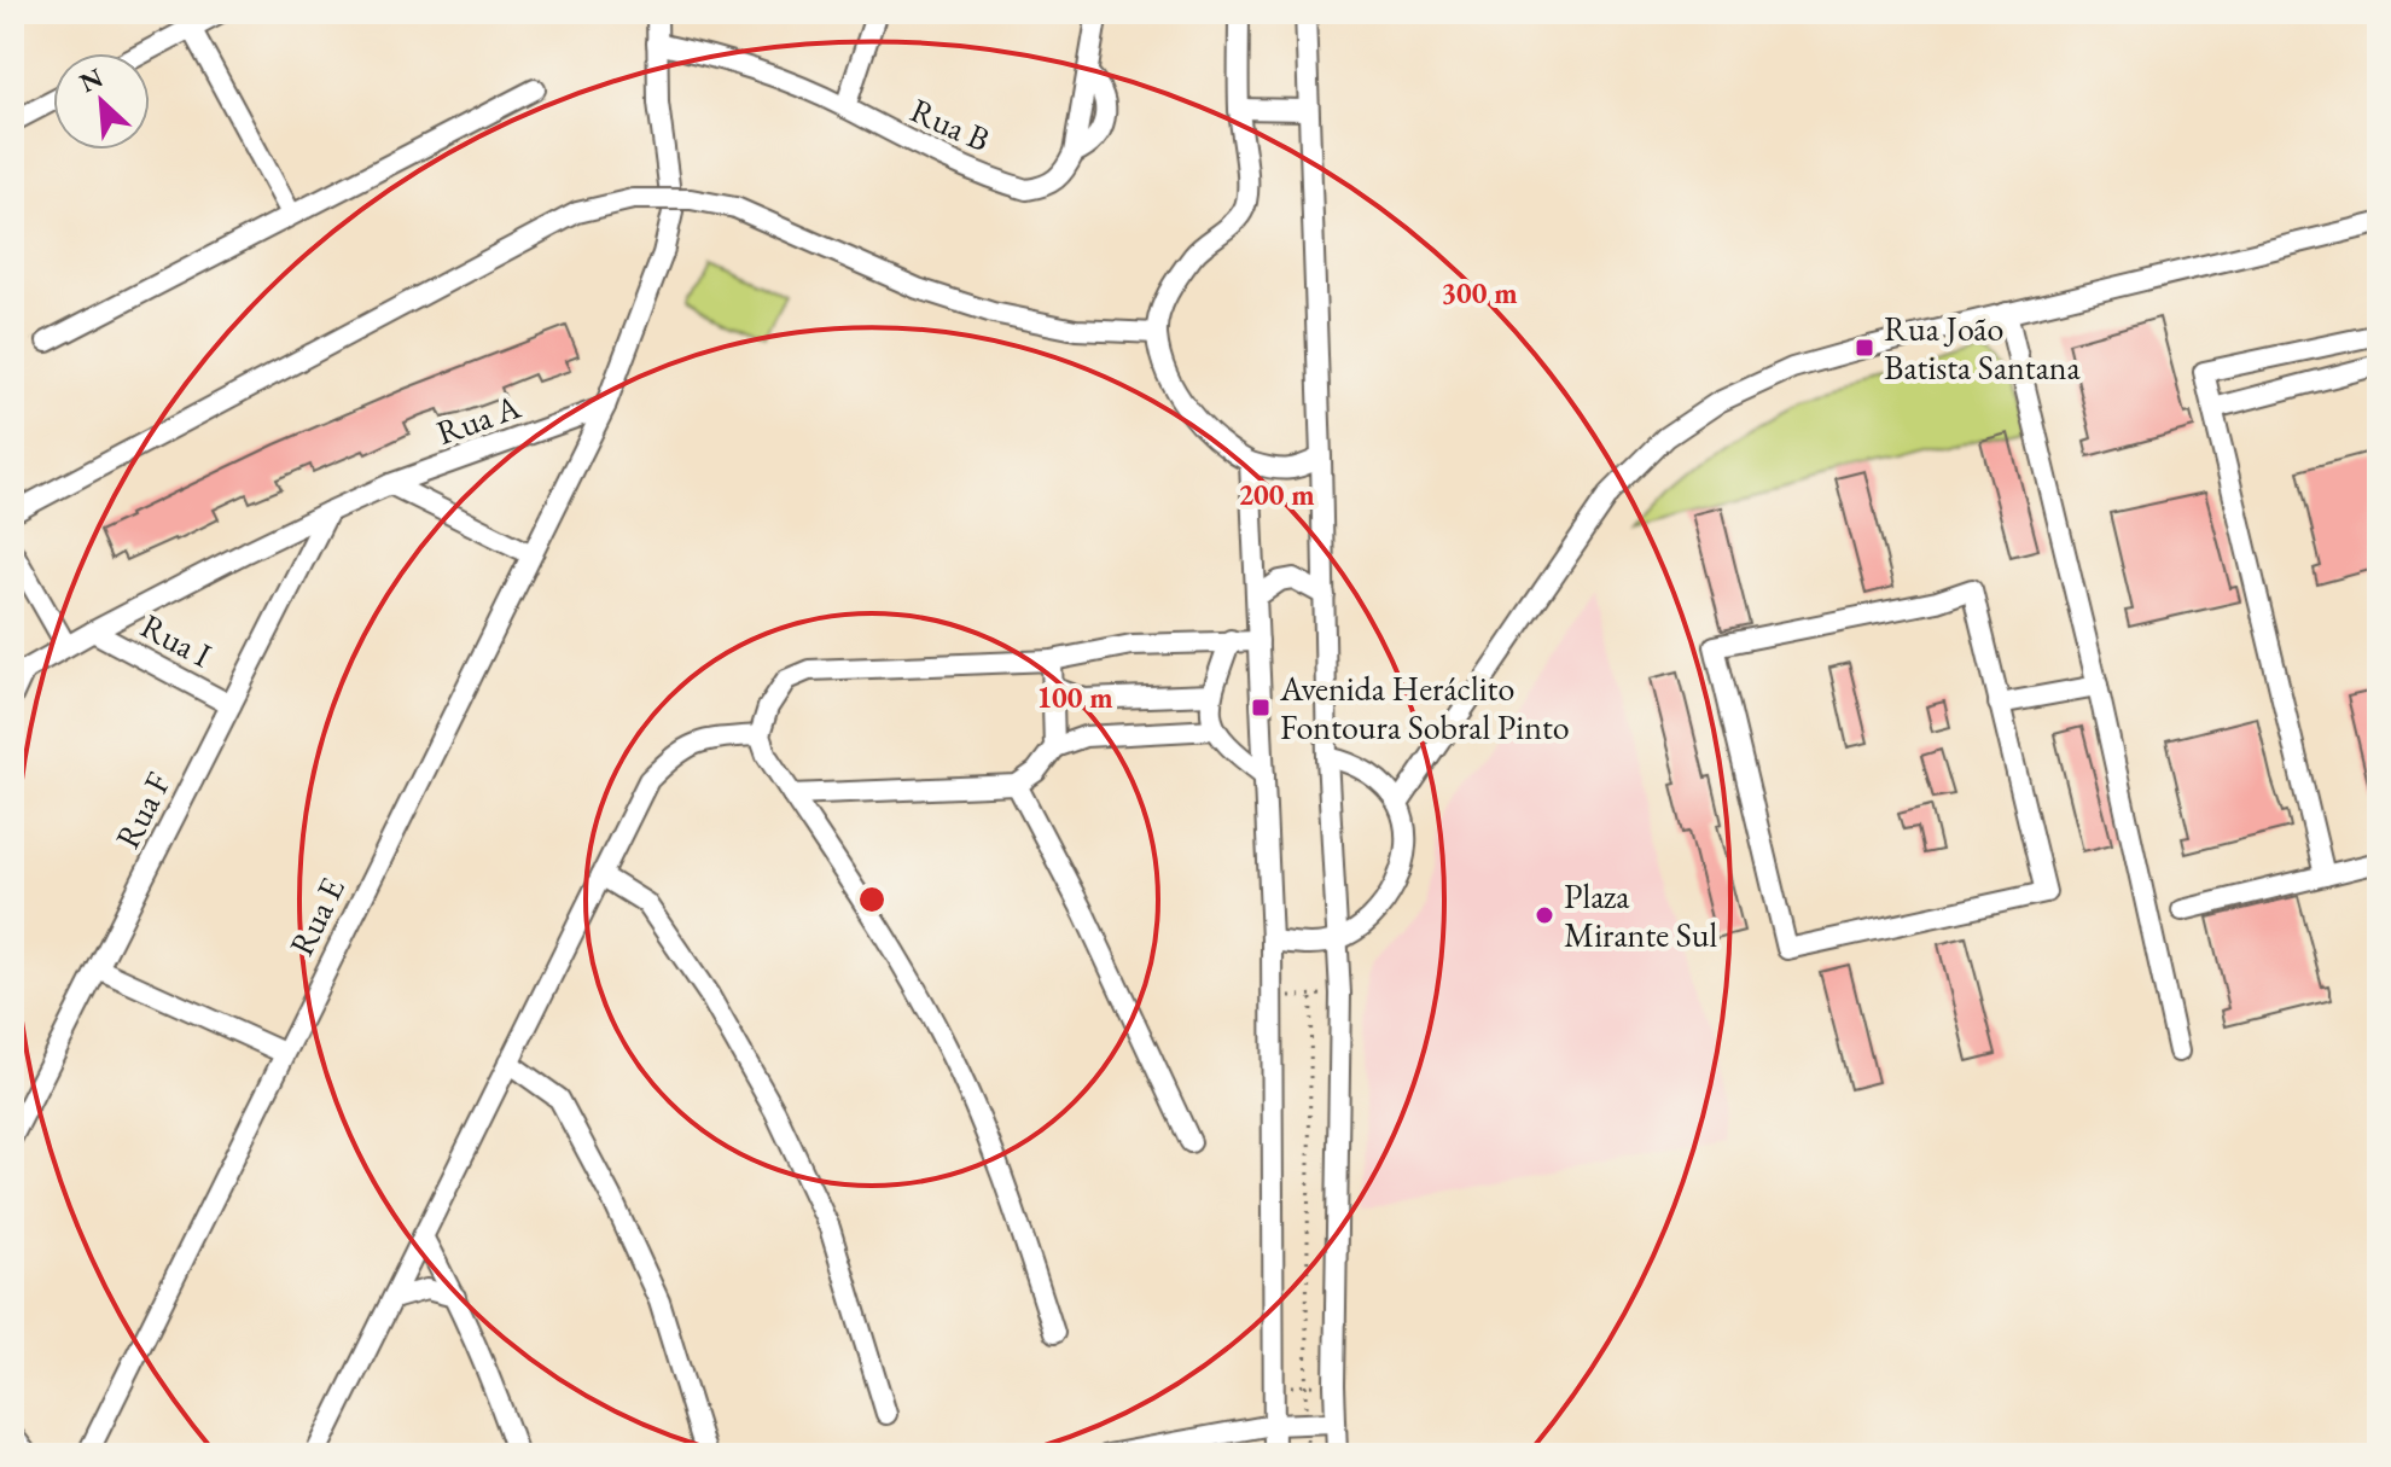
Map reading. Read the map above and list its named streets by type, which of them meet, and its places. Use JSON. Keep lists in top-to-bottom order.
{
  "streets": {
    "street": [
      "Rua B",
      "Rua A",
      "Rua I",
      "Rua F",
      "Rua E"
    ]
  },
  "crossings": [
    ["Rua A", "Rua I"],
    ["Rua A", "Rua F"],
    ["Rua A", "Rua E"],
    ["Rua I", "Rua F"]
  ],
  "places": {
    "transit": ["Rua João Batista Santana", "Avenida Heráclito Fontoura Sobral Pinto"],
    "other": ["Plaza Mirante Sul"]
  },
  "north": "top left",
  "rings": ["300 m", "200 m", "100 m"]
}
